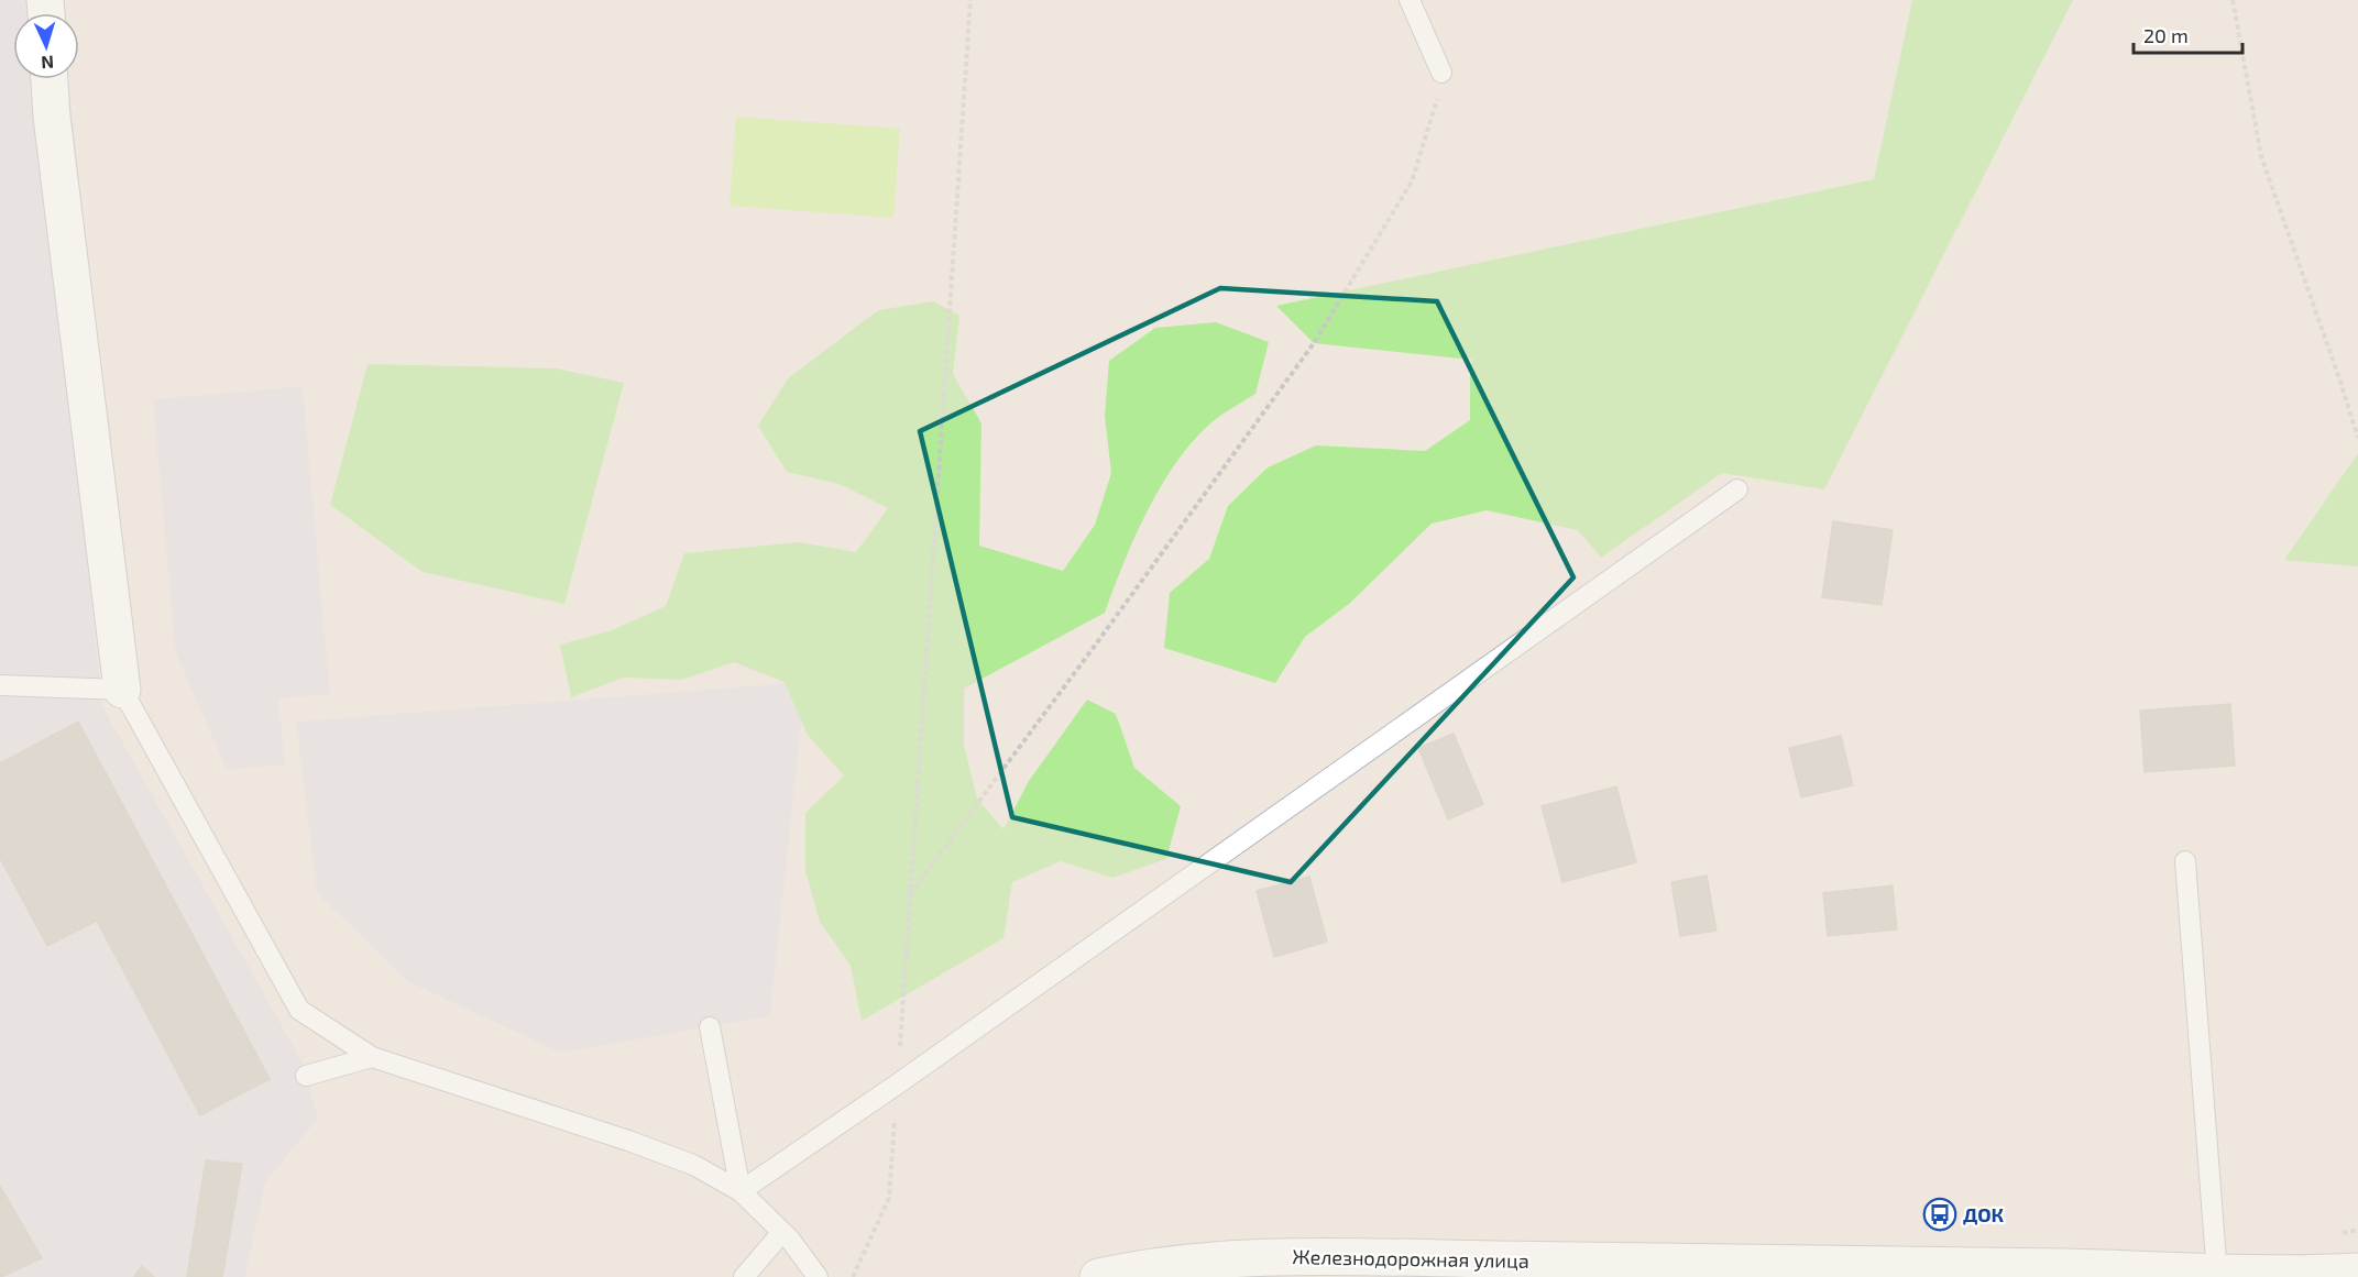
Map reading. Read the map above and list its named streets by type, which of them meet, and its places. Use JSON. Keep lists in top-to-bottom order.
{
  "streets": {
    "main road": ["Железнодорожная улица"]
  },
  "places": {
    "bus stop": ["ДОК"]
  },
  "scale_bar": "20 m",
  "north": "bottom"
}
